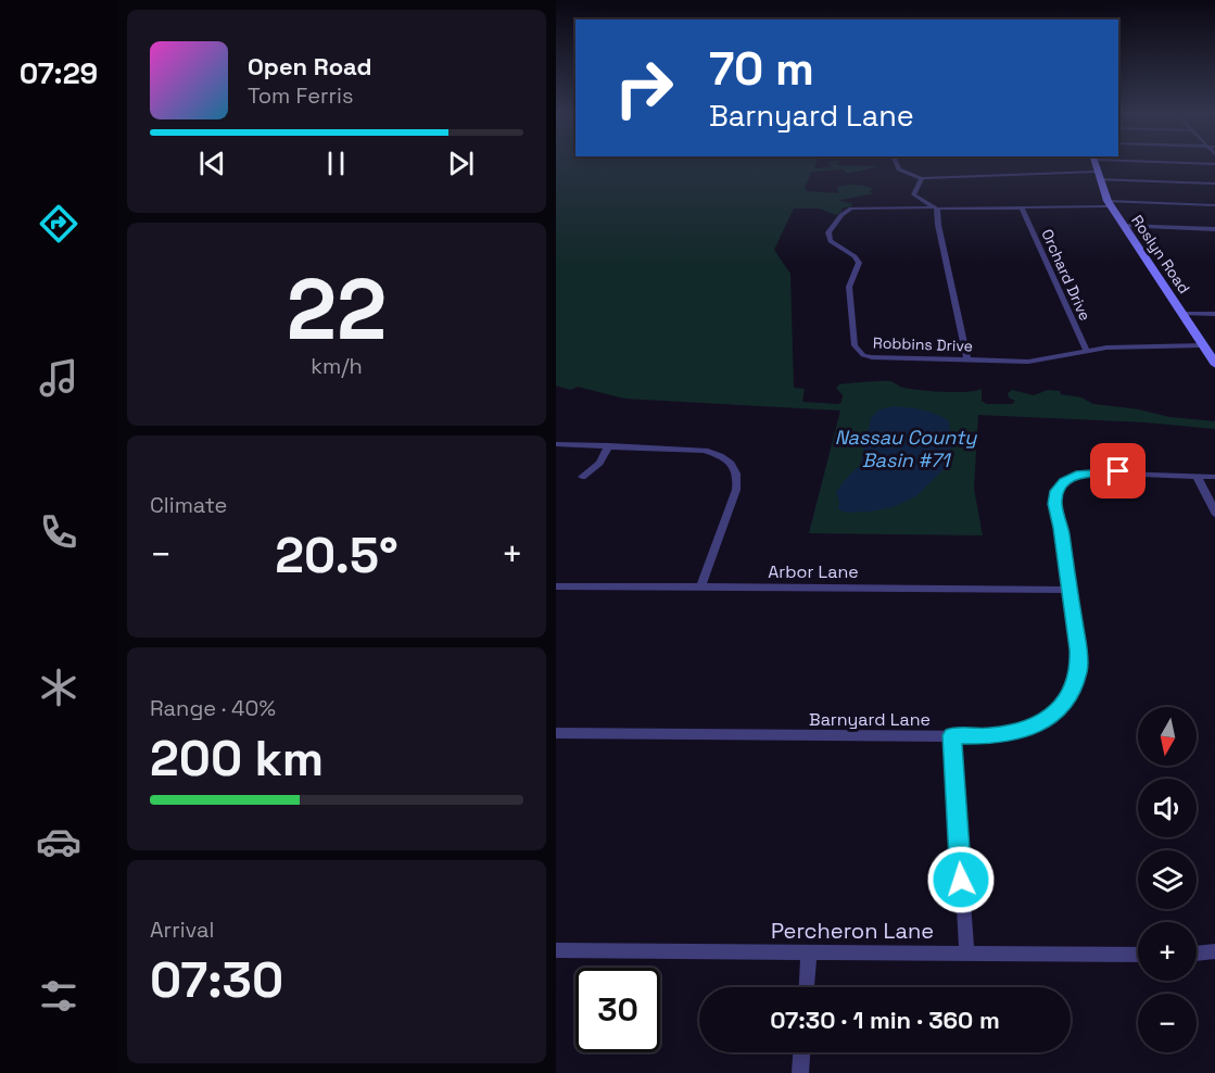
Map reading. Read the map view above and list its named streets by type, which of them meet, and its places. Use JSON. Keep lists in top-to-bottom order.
{
  "streets": {
    "main road": ["Roslyn Road"],
    "street": [
      "Orchard Drive",
      "Robbins Drive",
      "Arbor Lane",
      "Barnyard Lane",
      "Percheron Lane"
    ]
  },
  "crossings": [
    ["Roslyn Road", "Robbins Drive"],
    ["Orchard Drive", "Robbins Drive"],
    ["Arbor Lane", "Barnyard Lane"]
  ],
  "water": ["Nassau County Basin #71"],
  "north": "bottom",
  "page": {
    "tabs": "07:29",
    "turn": ["70 m", "Barnyard Lane"],
    "song": ["Open Road", "Tom Ferris"],
    "tile": [
      ["22", "km/h"],
      "Climate",
      ["Range · 40%", "200 km"],
      ["Arrival", "07:30"]
    ],
    "heat": ["−", "20.5°", "+"],
    "map_buttons": ["+", "−"],
    "limit": "30",
    "trip": "07:30 · 1 min · 360 m"
  }
}
